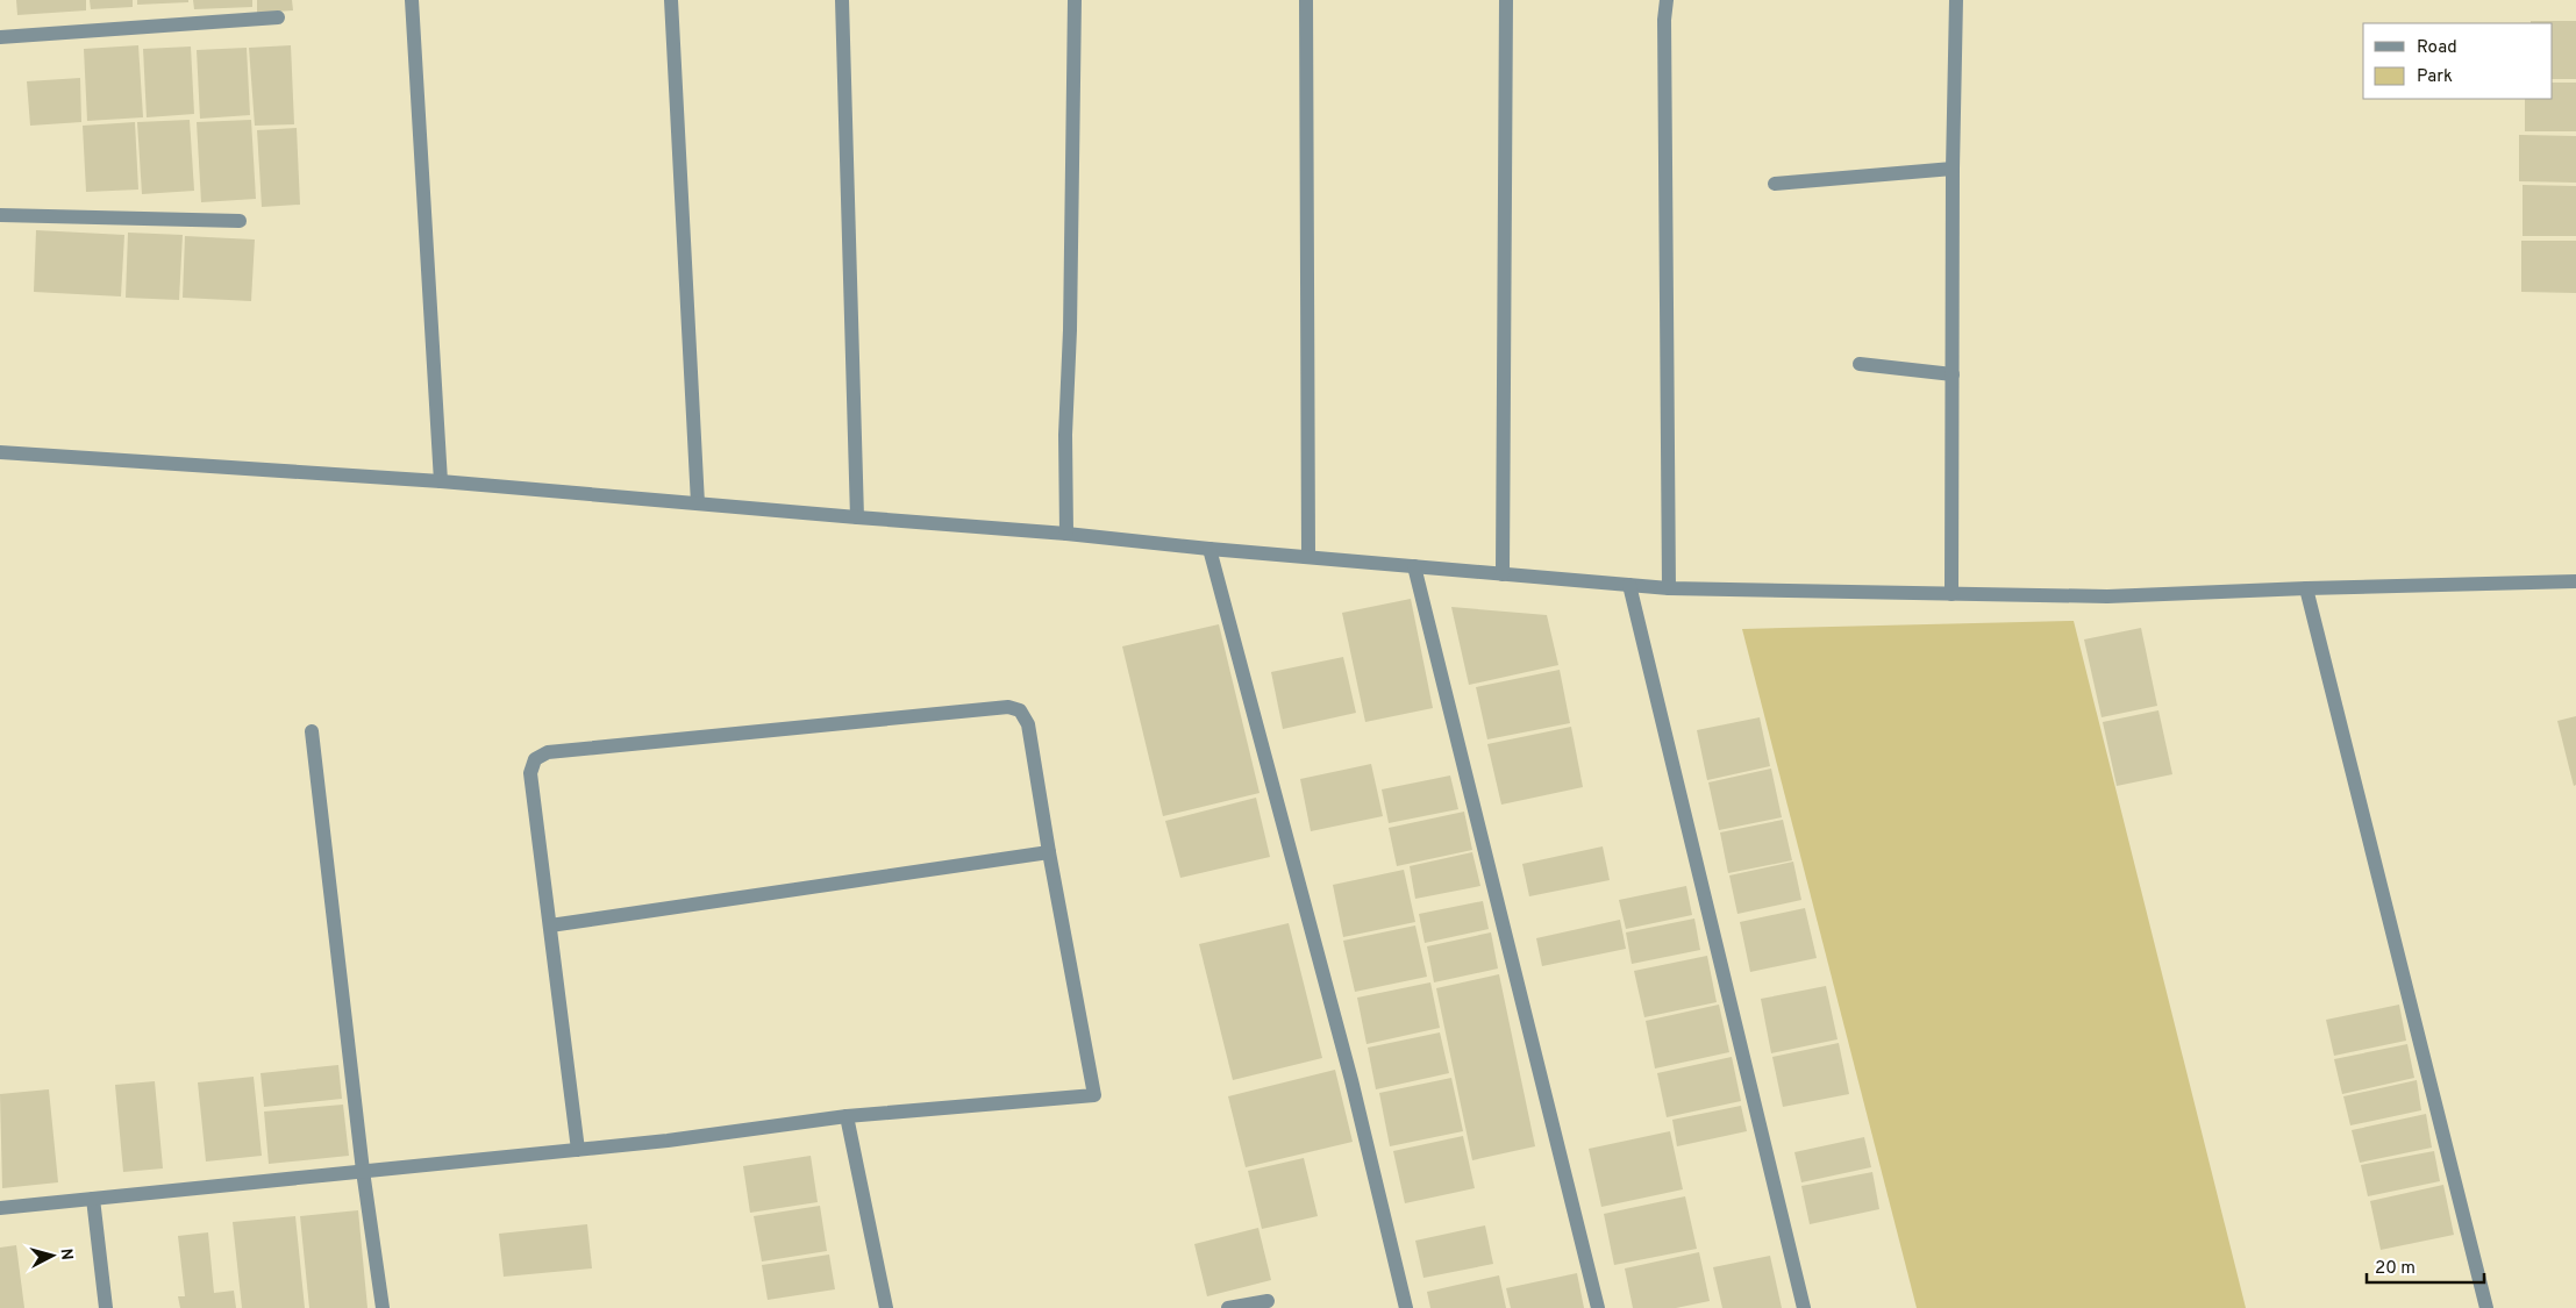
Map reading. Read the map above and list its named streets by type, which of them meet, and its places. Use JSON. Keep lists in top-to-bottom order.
{
  "legend": ["Road", "Park"],
  "scale_bar": "20 m",
  "north": "right"
}
